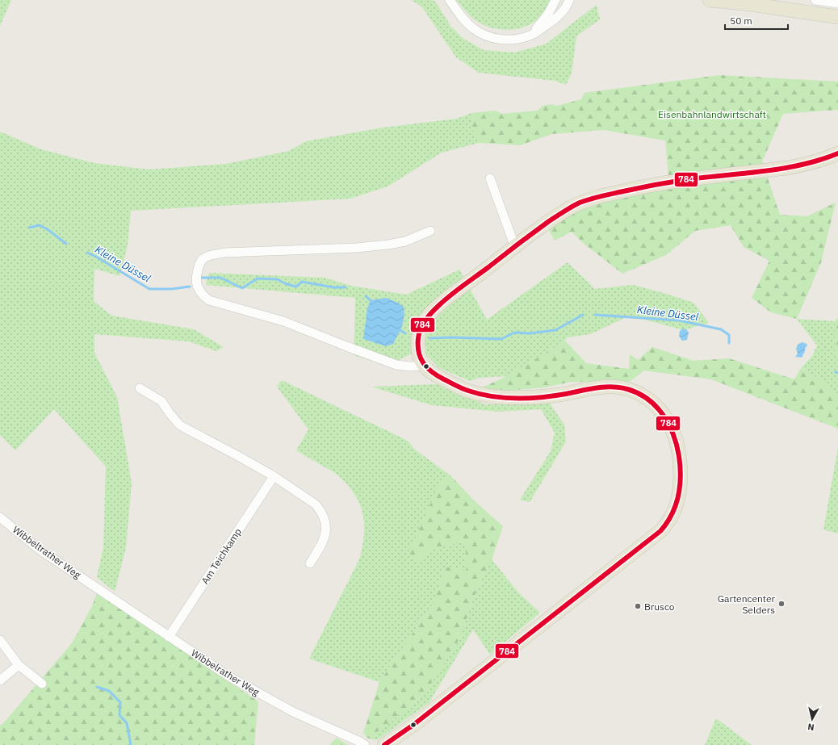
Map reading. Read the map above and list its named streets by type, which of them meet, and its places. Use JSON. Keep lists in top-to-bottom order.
{
  "streets": {
    "street": ["Wibbeltrather Weg", "Am Teichkamp", "Wibbelrather Weg"]
  },
  "crossings": [
    ["Wibbeltrather Weg", "Wibbelrather Weg"],
    ["Am Teichkamp", "Wibbelrather Weg"]
  ],
  "water": ["Kleine Düssel"],
  "parks": ["Eisenbahnlandwirtschaft"],
  "places": ["Gartencenter Selders", "Brusco"],
  "lines": ["transit line 784"],
  "scale_bar": "50 m",
  "north": "bottom"
}
